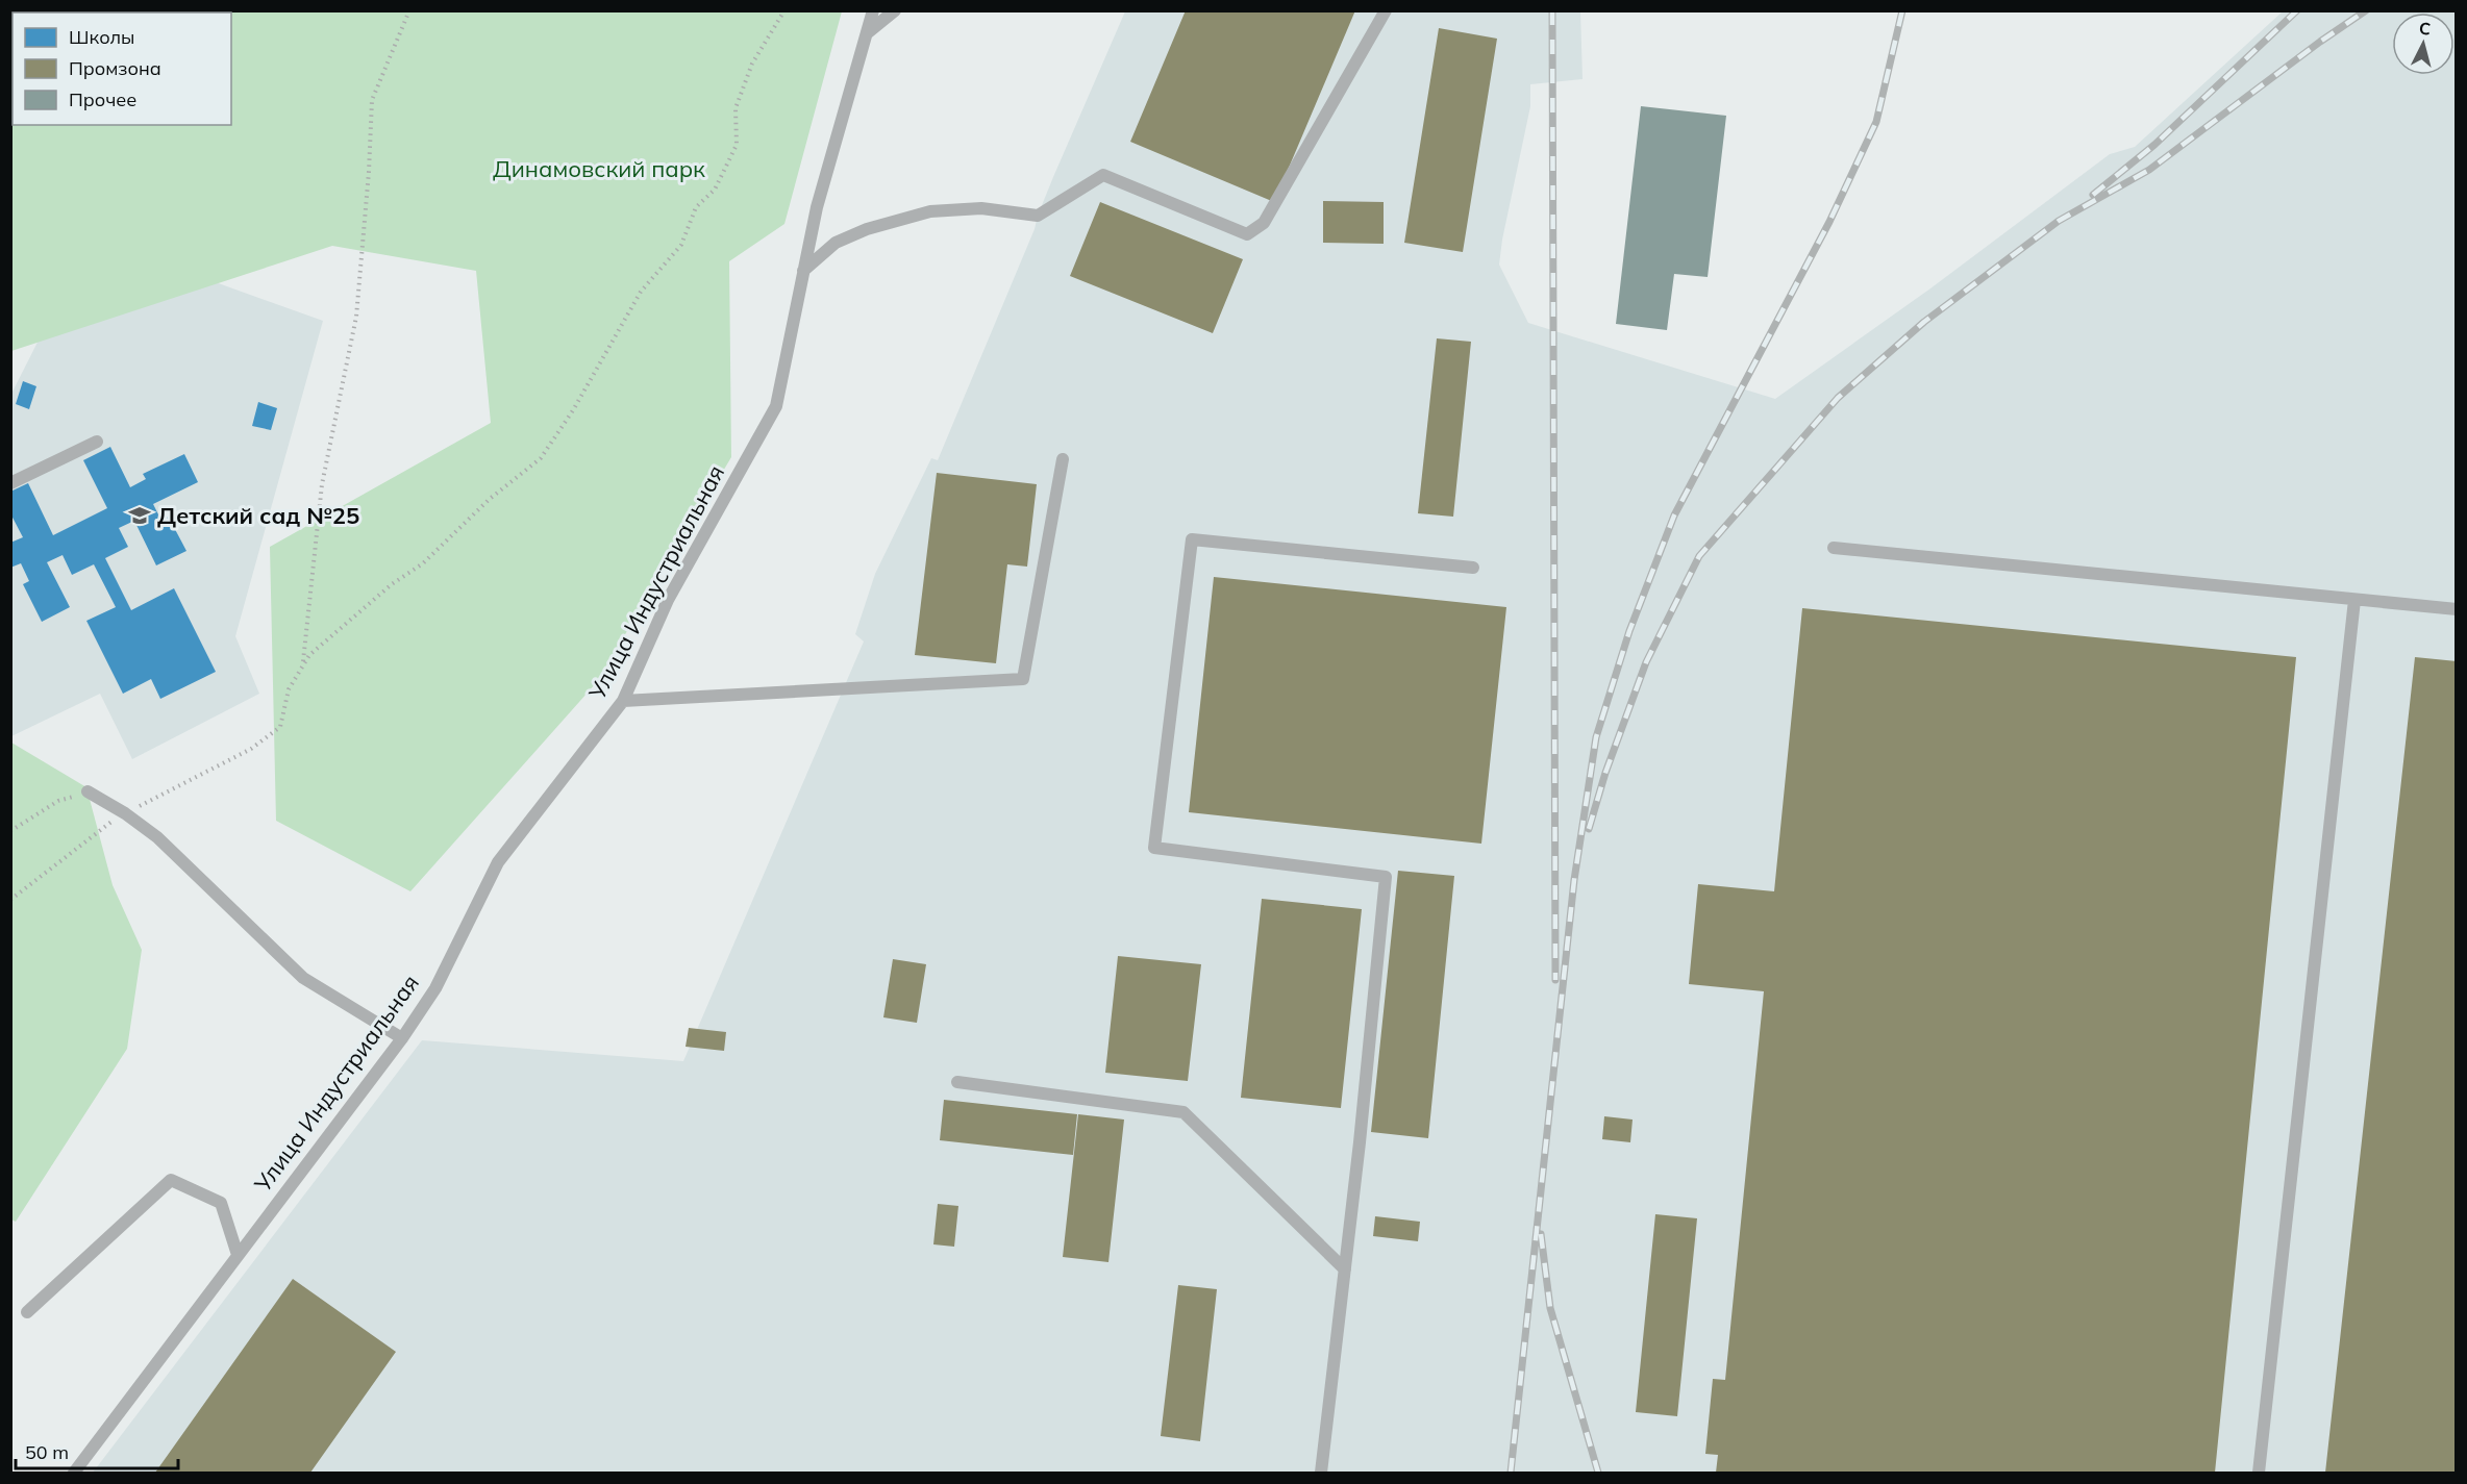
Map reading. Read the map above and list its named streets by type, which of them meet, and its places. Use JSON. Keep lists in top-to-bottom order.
{
  "streets": {
    "lane": ["Улица Индустриальная"]
  },
  "parks": ["Динамовский парк"],
  "places": {
    "school or university": ["Детский сад №25"]
  },
  "legend": ["Школы", "Промзона", "Прочее"],
  "scale_bar": "50 m",
  "north": "top"
}
